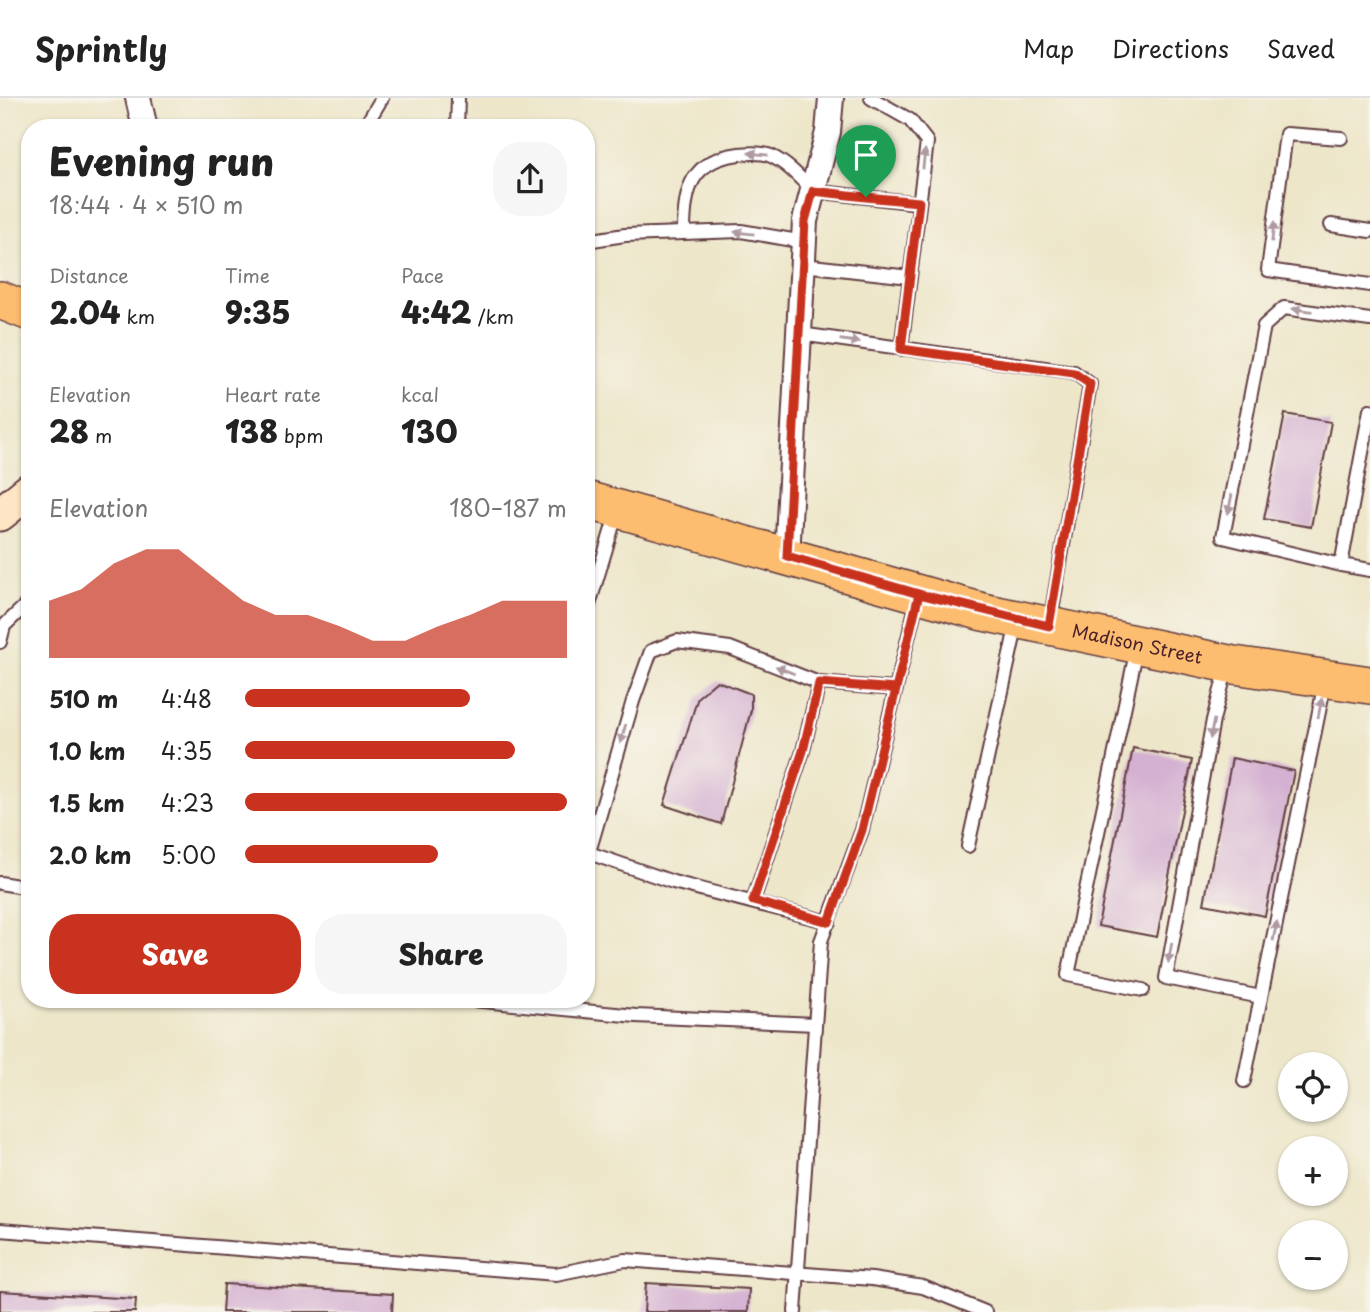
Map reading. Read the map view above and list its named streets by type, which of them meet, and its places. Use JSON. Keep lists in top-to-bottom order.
{
  "streets": {
    "main road": ["Madison Street"]
  },
  "page": {
    "header": "Sprintly",
    "nav": ["Map", "Directions", "Saved"],
    "heading": ["Evening run", "18:44 · 4 × 510 m"],
    "stats": [
      ["Distance", "2.04 km"],
      ["Time", "9:35"],
      ["Pace", "4:42 /km"],
      ["Elevation", "28 m"],
      ["Heart rate", "138 bpm"],
      ["kcal", "130"]
    ],
    "chart": ["Elevation", "180–187 m"],
    "list": [
      {
        "name": "510 m",
        "note": "4:48"
      },
      {
        "name": "1.0 km",
        "note": "4:35"
      },
      {
        "name": "1.5 km",
        "note": "4:23"
      },
      {
        "name": "2.0 km",
        "note": "5:00"
      }
    ],
    "buttons": ["Save", "Share"],
    "map_buttons": ["+", "−"]
  }
}
